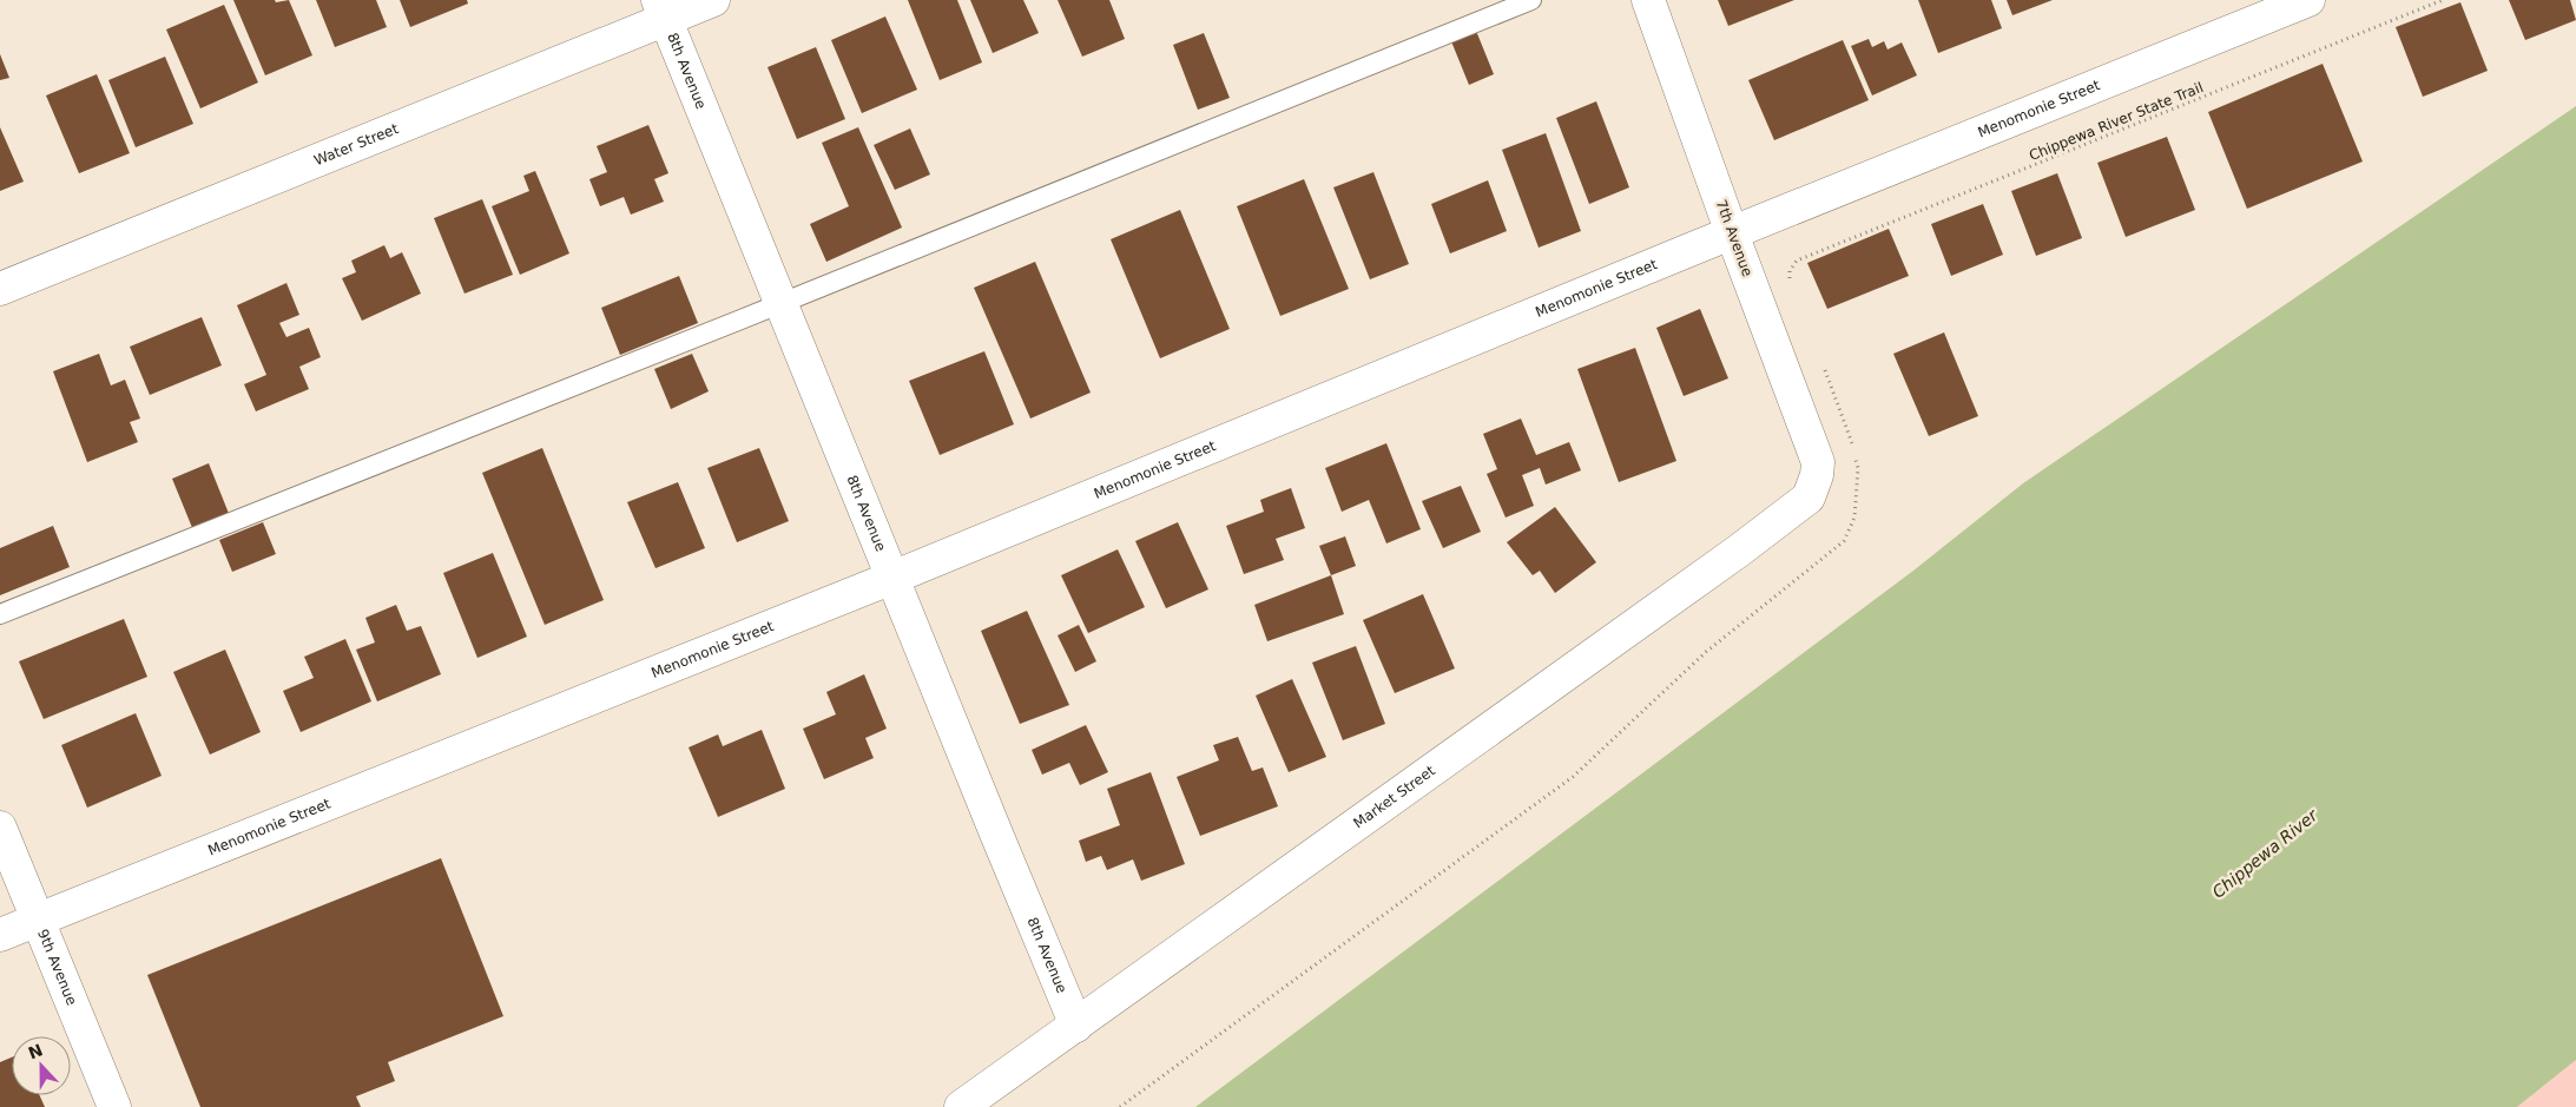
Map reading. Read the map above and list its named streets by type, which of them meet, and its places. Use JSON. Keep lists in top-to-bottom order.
{
  "streets": {
    "street": [
      "8th Avenue",
      "Menomonie Street",
      "Water Street",
      "7th Avenue",
      "Market Street",
      "9th Avenue"
    ],
    "path": ["Chippewa River State Trail"]
  },
  "crossings": [
    ["8th Avenue", "Menomonie Street"],
    ["8th Avenue", "Water Street"],
    ["8th Avenue", "Market Street"],
    ["Menomonie Street", "7th Avenue"],
    ["Menomonie Street", "9th Avenue"],
    ["7th Avenue", "Market Street"]
  ],
  "water": ["Chippewa River"],
  "north": "top"
}
